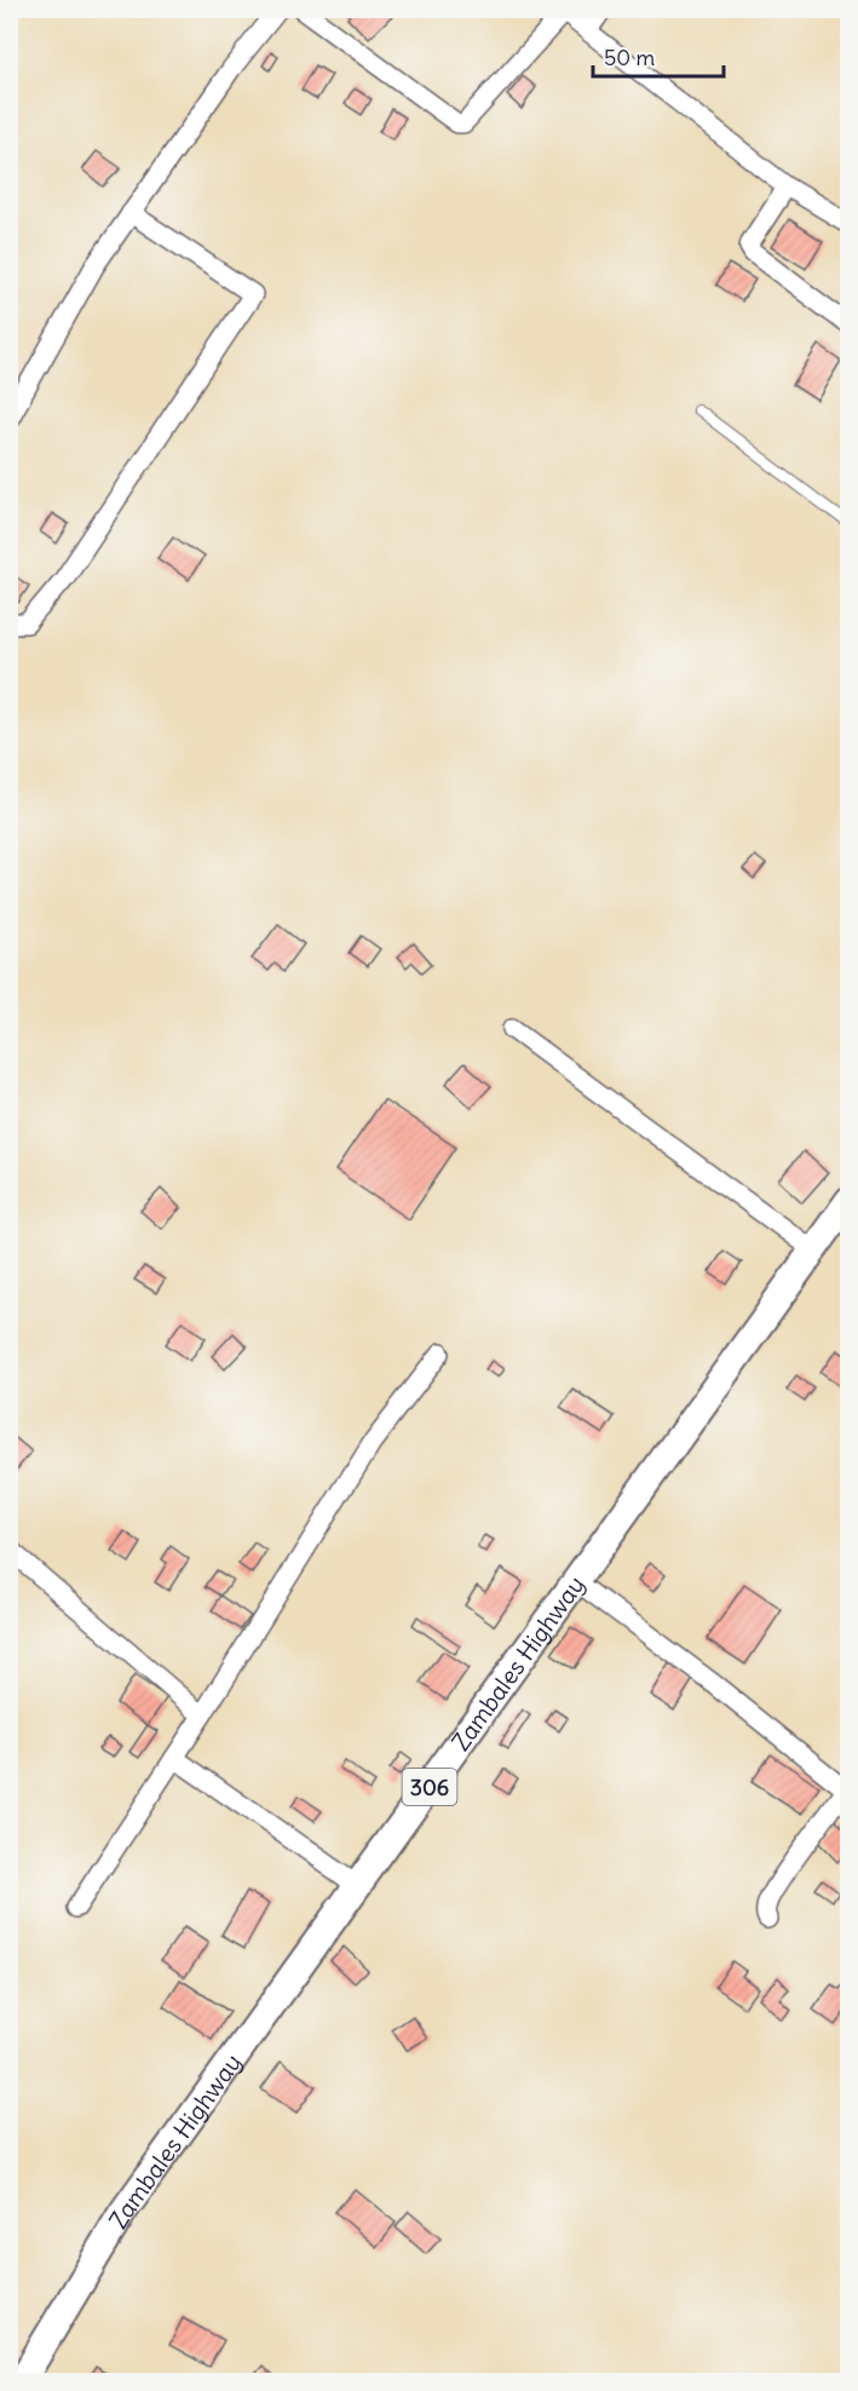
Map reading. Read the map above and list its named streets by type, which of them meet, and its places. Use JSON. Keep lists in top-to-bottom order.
{
  "streets": {
    "main road": ["Zambales Highway", "306"]
  },
  "scale_bar": "50 m"
}
